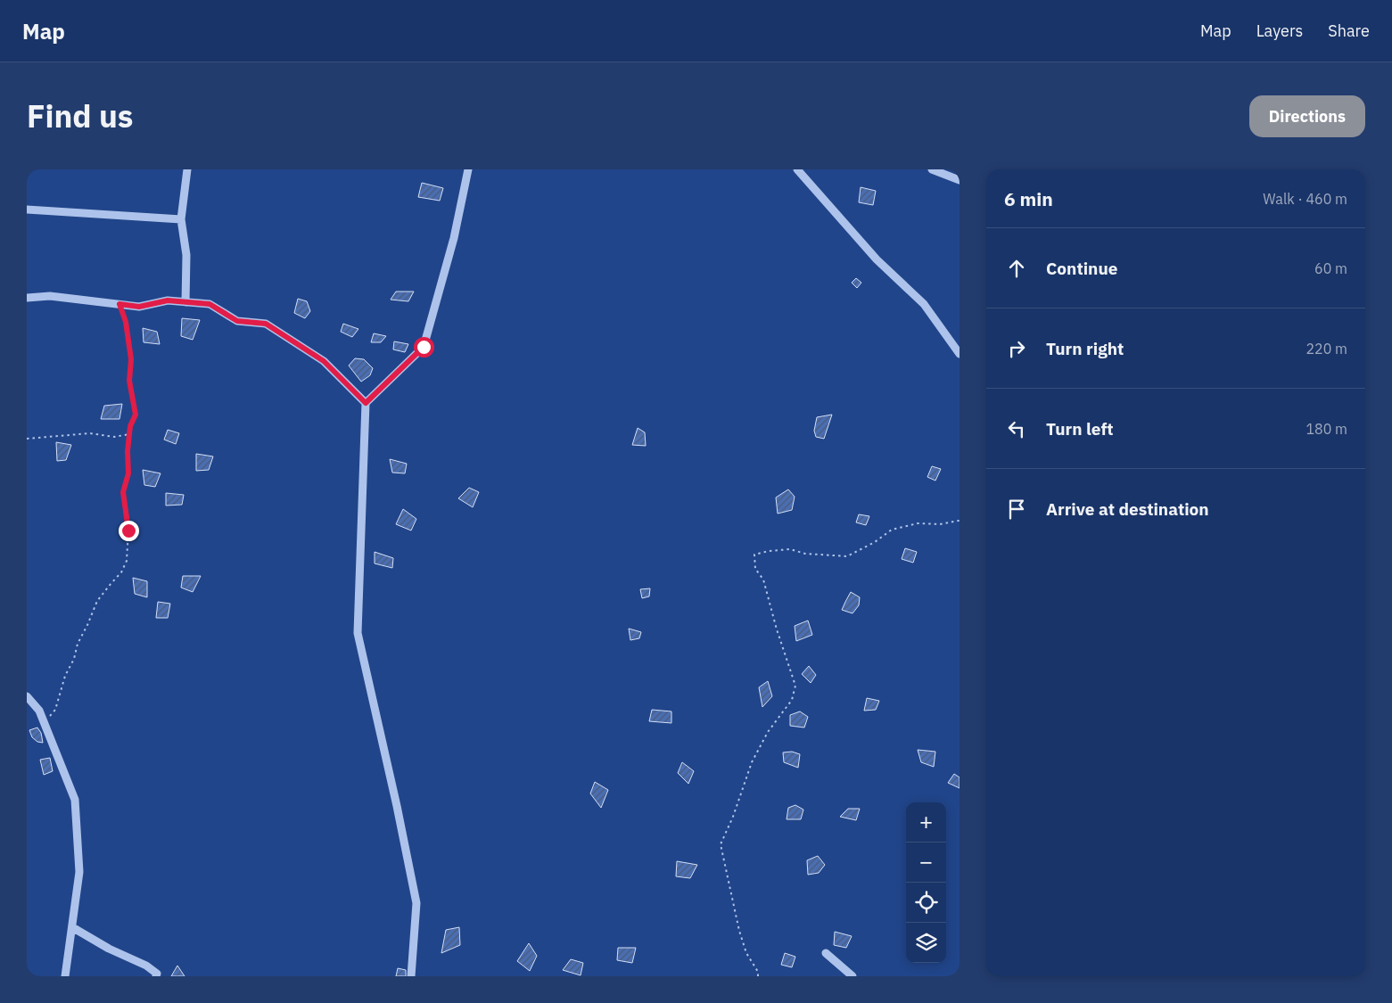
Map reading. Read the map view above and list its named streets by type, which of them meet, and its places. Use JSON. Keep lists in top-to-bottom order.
{
  "page": {
    "header": "Map",
    "nav": ["Map", "Layers", "Share"],
    "title": "Find us",
    "buttons": "Directions",
    "heading": ["6 min", "Walk · 460 m"],
    "list": [
      ["Continue", "60 m"],
      ["Turn right", "220 m"],
      ["Turn left", "180 m"],
      "Arrive at destination"
    ],
    "map_buttons": ["+", "−"]
  }
}
